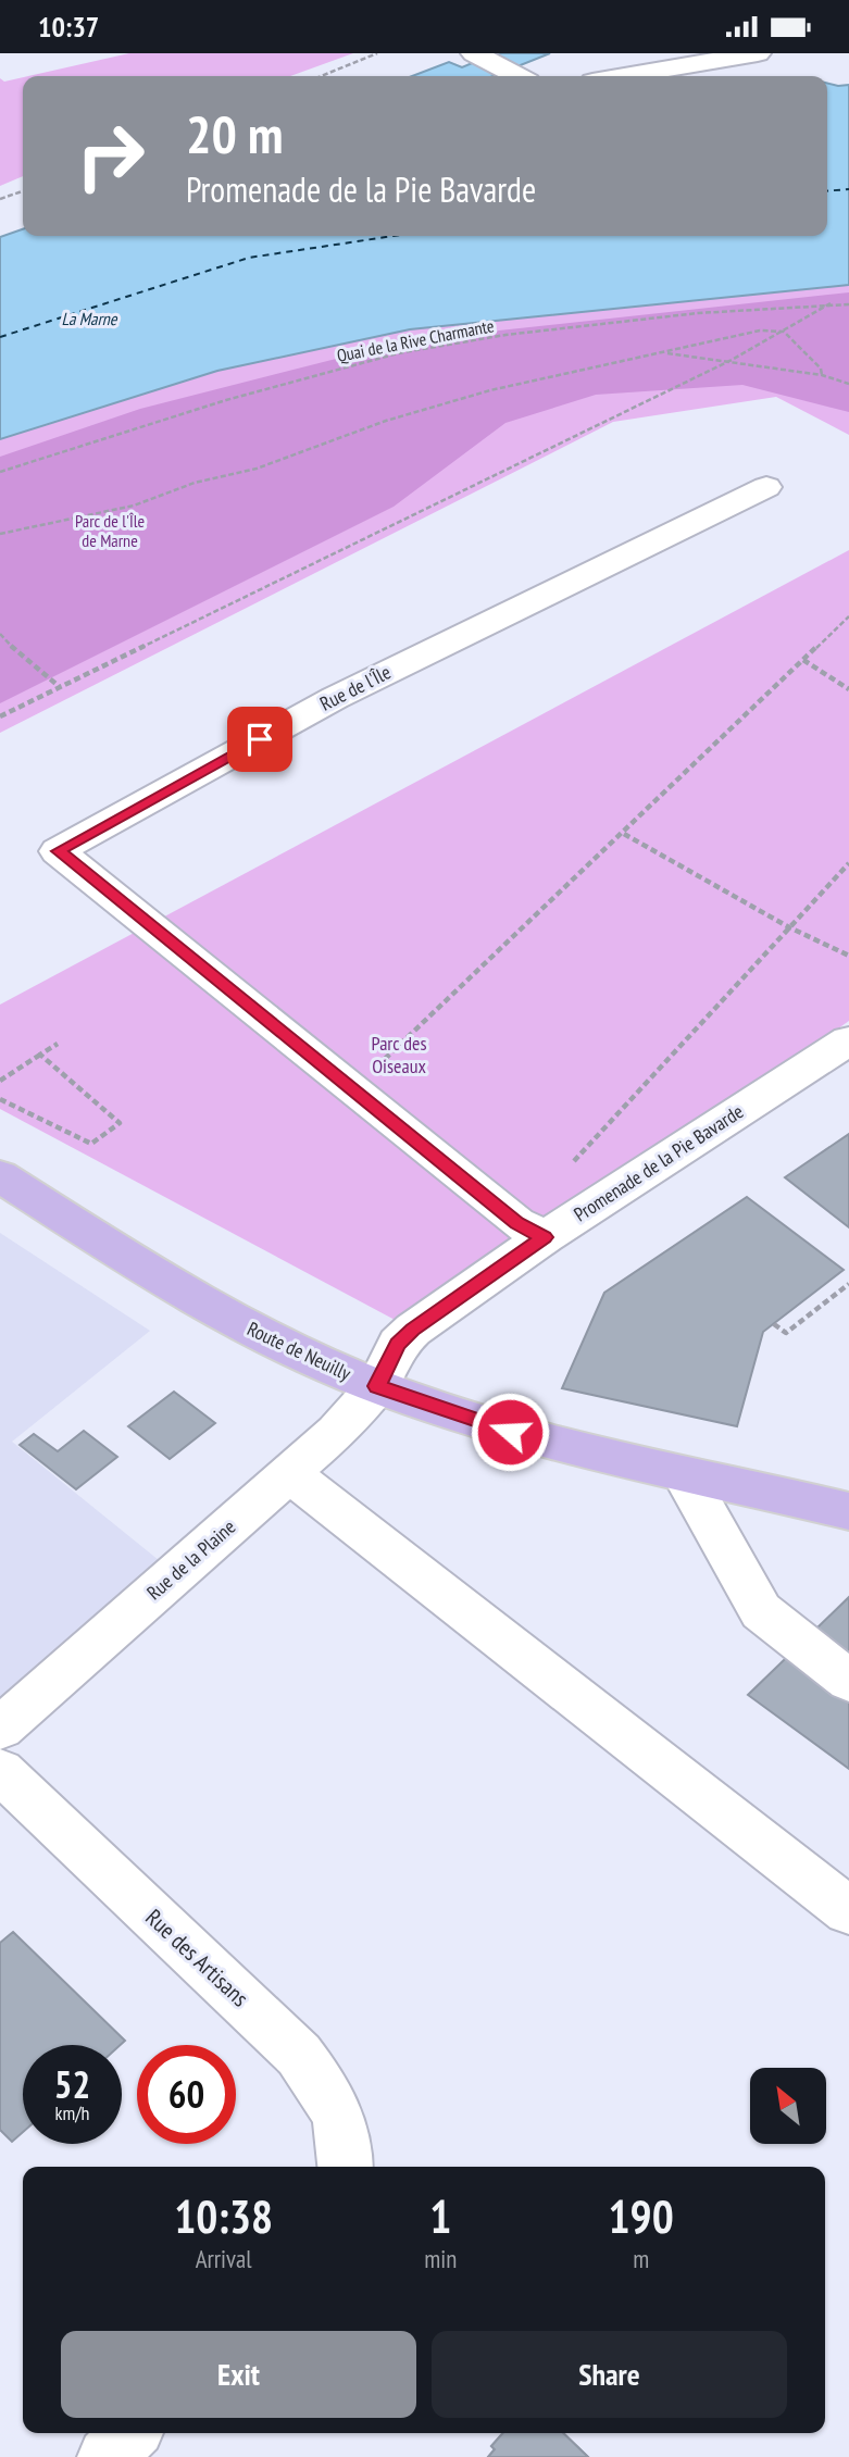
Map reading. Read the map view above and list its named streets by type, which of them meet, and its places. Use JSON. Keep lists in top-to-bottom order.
{
  "streets": {
    "main road": ["Route de Neuilly"],
    "street": [
      "Rue de l'Île",
      "Promenade de la Pie Bavarde",
      "Rue de la Plaine",
      "Rue des Artisans"
    ],
    "path": ["Quai de la Rive Charmante"]
  },
  "crossings": [
    ["Rue de l'Île", "Promenade de la Pie Bavarde"],
    ["Promenade de la Pie Bavarde", "Route de Neuilly"],
    ["Promenade de la Pie Bavarde", "Rue de la Plaine"],
    ["Route de Neuilly", "Rue de la Plaine"]
  ],
  "water": ["La Marne"],
  "parks": ["Parc de l'Île de Marne", "Parc des Oiseaux"],
  "north": "top left",
  "page": {
    "status": "10:37",
    "turn": ["20 m", "Promenade de la Pie Bavarde"],
    "speed": "52 km/h",
    "limit": "60",
    "eta": [
      "10:38",
      "Arrival",
      "1",
      "min",
      "190",
      "m"
    ],
    "buttons": ["Exit", "Share"]
  }
}
